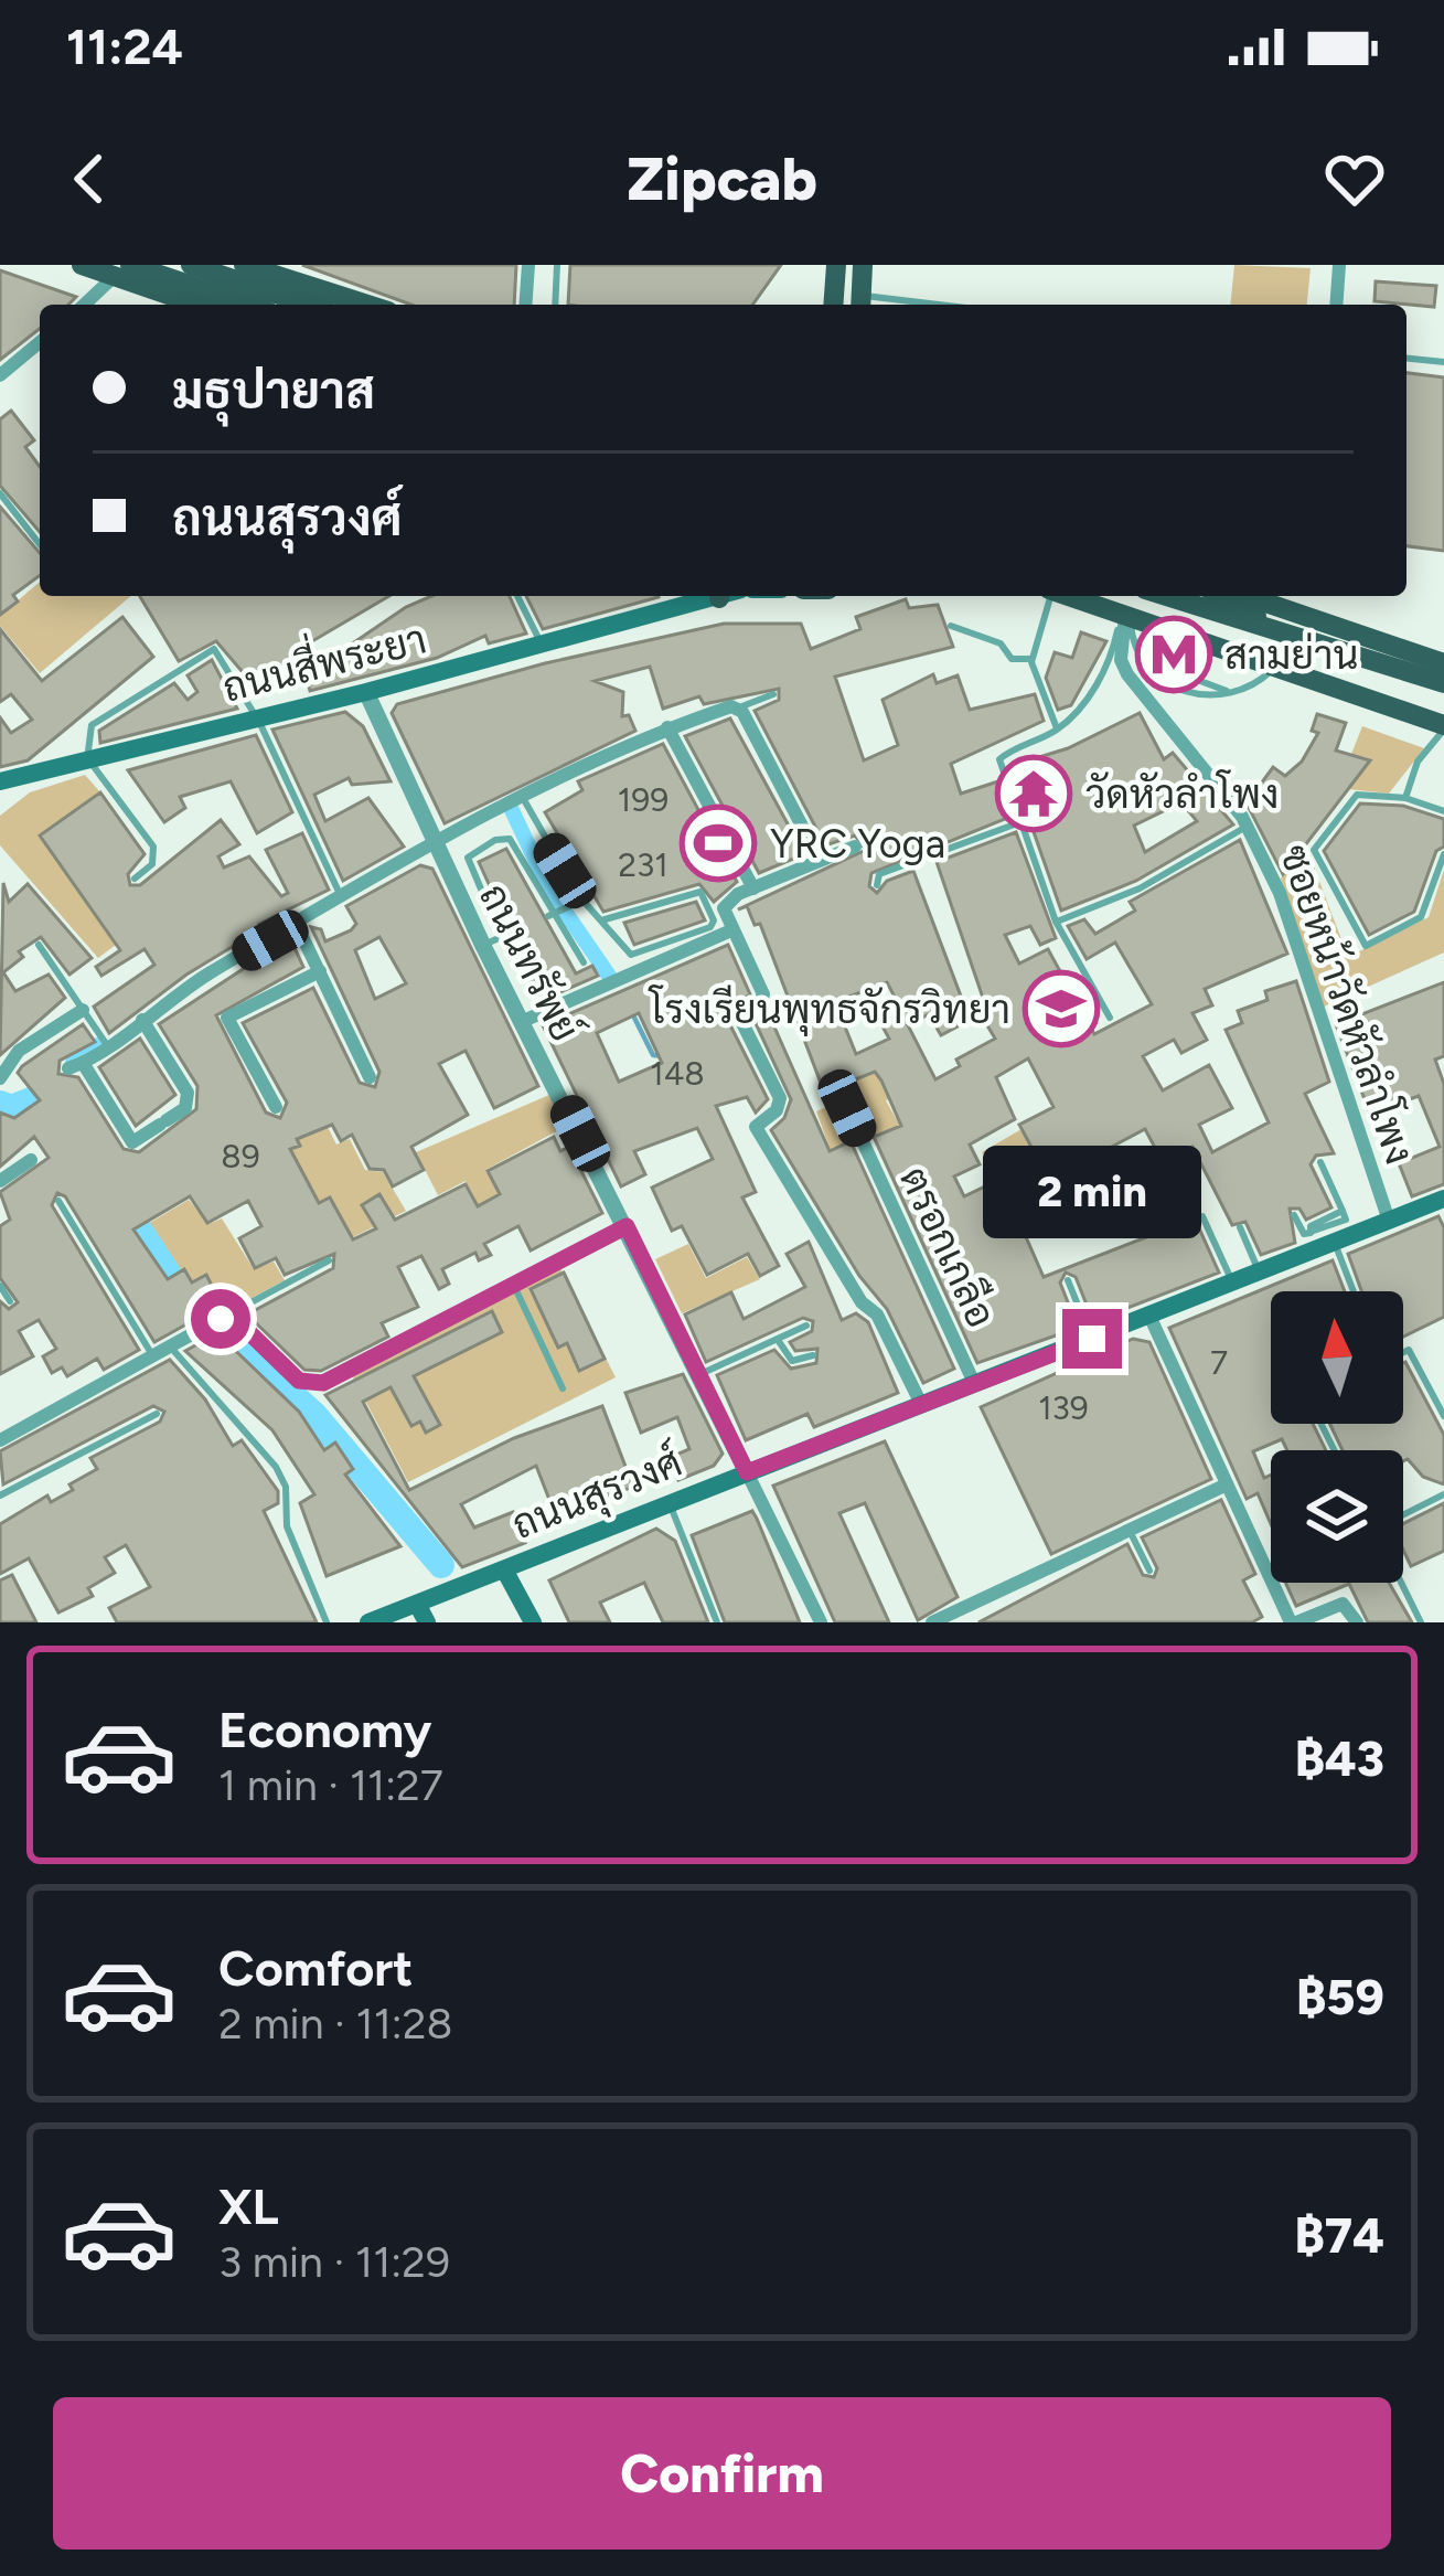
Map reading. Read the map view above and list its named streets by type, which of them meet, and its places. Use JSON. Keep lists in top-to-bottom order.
{
  "streets": {
    "main road": ["ถนนสี่พระยา", "ถนนสุรวงศ์"],
    "street": ["ถนนทรัพย์", "ซอยหน้าวัดหัวลำโพง", "ตรอกเกลือ"]
  },
  "crossings": [
    ["ถนนสี่พระยา", "ถนนทรัพย์"],
    ["ถนนทรัพย์", "ถนนสุรวงศ์"],
    ["ซอยหน้าวัดหัวลำโพง", "ถนนสุรวงศ์"],
    ["ตรอกเกลือ", "ถนนสุรวงศ์"]
  ],
  "places": {
    "metro station": ["สามย่าน"],
    "temple": ["วัดหัวลำโพง"],
    "sports": ["YRC Yoga"],
    "school or university": ["โรงเรียนพุทธจักรวิทยา"]
  },
  "house_numbers": [
    "199",
    "231",
    "148",
    "89",
    "7",
    "139"
  ],
  "north": "top",
  "page": {
    "status": "11:24",
    "header": "Zipcab",
    "banner": ["มธุปายาส", "ถนนสุรวงศ์"],
    "bubble": "2 min",
    "list": [
      {
        "name": "Economy",
        "note": "1 min · 11:27",
        "value": "฿43"
      },
      {
        "name": "Comfort",
        "note": "2 min · 11:28",
        "value": "฿59"
      },
      {
        "name": "XL",
        "note": "3 min · 11:29",
        "value": "฿74"
      }
    ],
    "buttons": "Confirm"
  }
}
